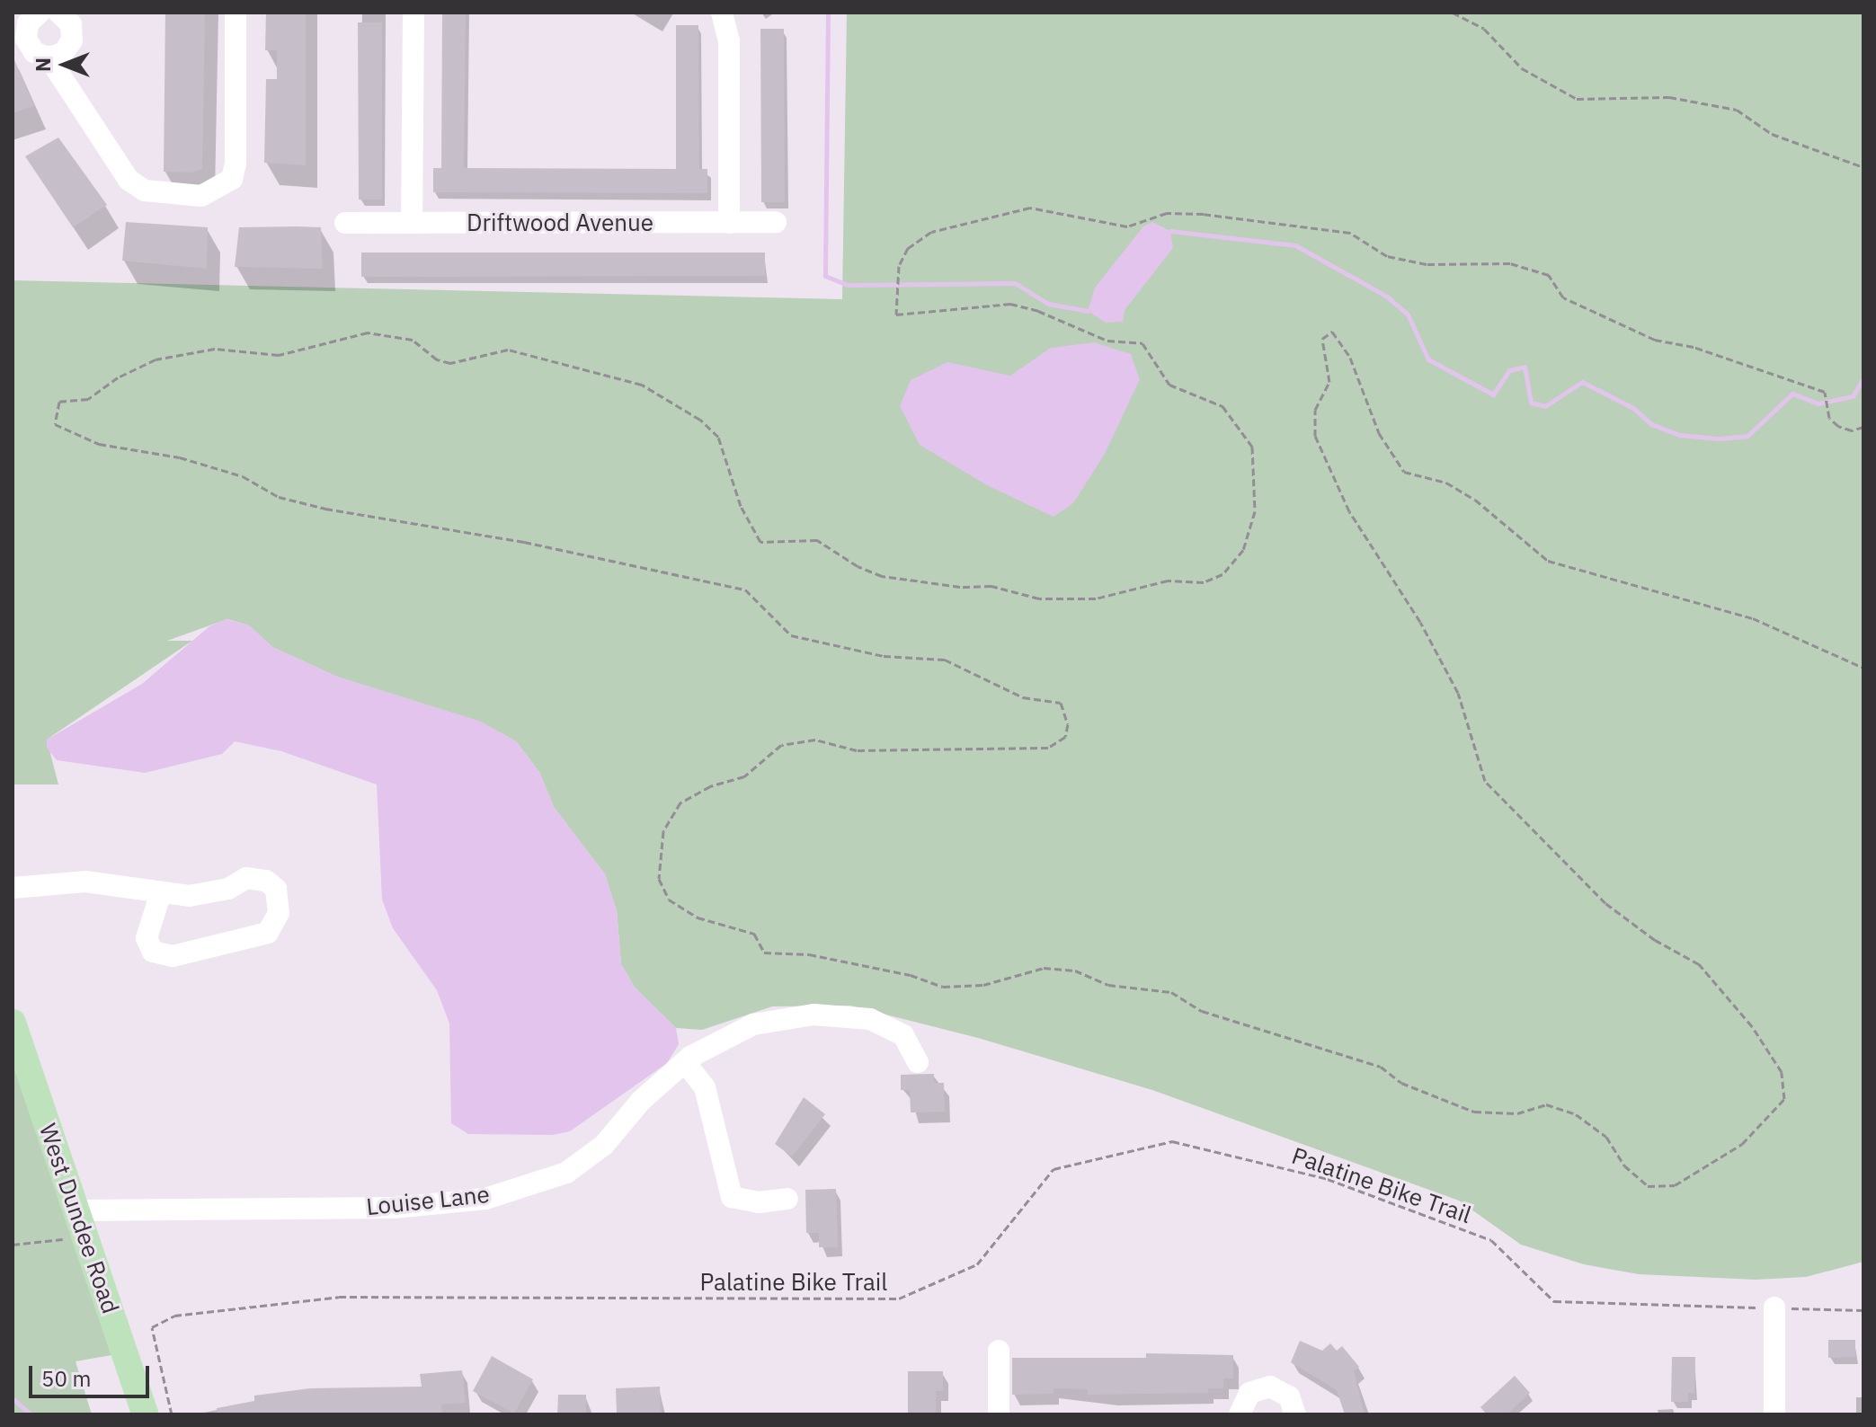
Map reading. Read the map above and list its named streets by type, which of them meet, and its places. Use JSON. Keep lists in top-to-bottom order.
{
  "streets": {
    "main road": ["West Dundee Road"],
    "street": ["Driftwood Avenue", "Louise Lane"],
    "path": ["Palatine Bike Trail"]
  },
  "crossings": [
    ["Louise Lane", "West Dundee Road"]
  ],
  "scale_bar": "50 m",
  "north": "left"
}
